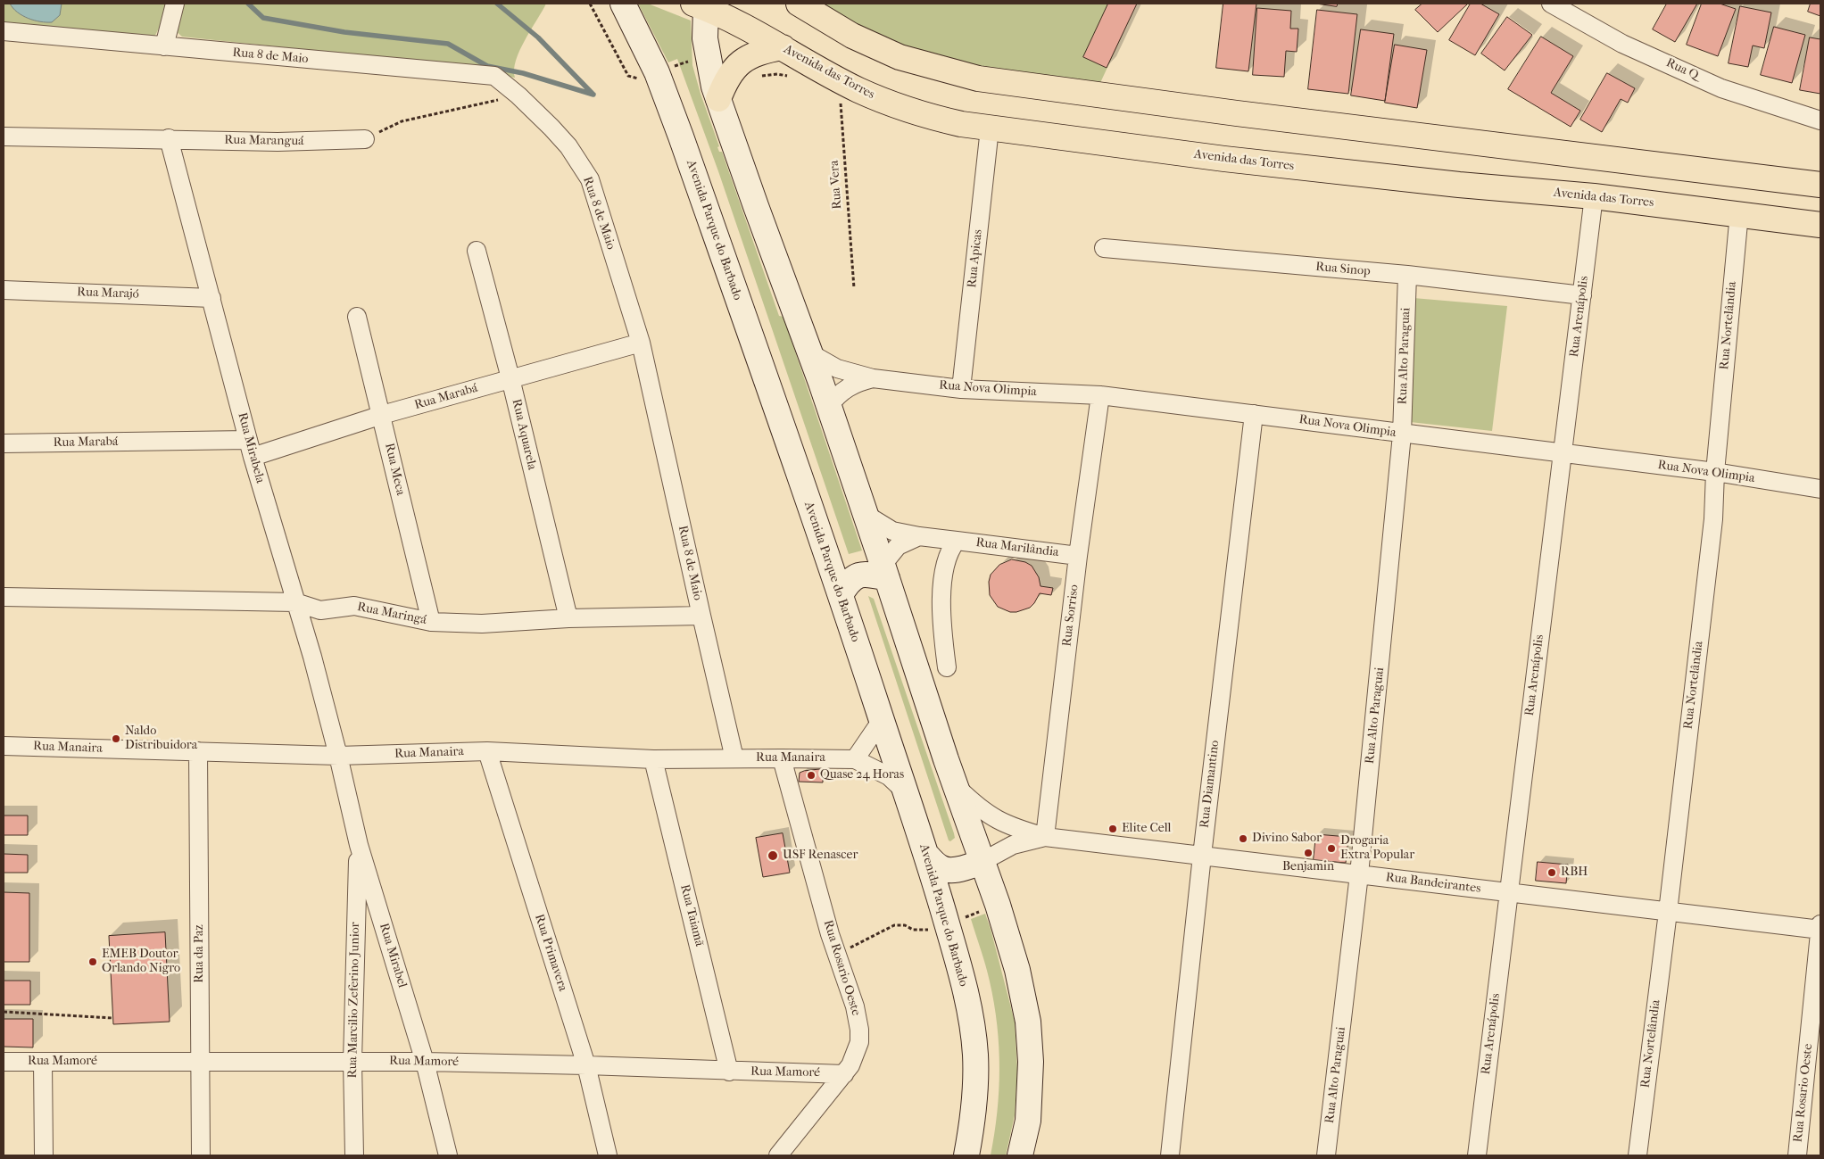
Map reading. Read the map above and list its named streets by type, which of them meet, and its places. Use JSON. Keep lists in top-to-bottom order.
{
  "streets": {
    "main road": ["Avenida das Torres", "Avenida Parque do Barbado"],
    "street": [
      "Rua 8 de Maio",
      "Rua Q",
      "Rua Maranguá",
      "Rua Apicas",
      "Rua Sinop",
      "Rua Marajó",
      "Rua Arenápolis",
      "Rua Nortelândia",
      "Rua Alto Paraguai",
      "Rua Nova Olimpia",
      "Rua Marabá",
      "Rua Aquarela",
      "Rua Mirabela",
      "Rua Meca",
      "Rua Marilândia",
      "Rua Maringá",
      "Rua Sorriso",
      "Rua Manaira",
      "Rua Diamantino",
      "Rua Bandeirantes",
      "Rua Taiamã",
      "Rua Primavera",
      "Rua da Paz",
      "Rua Mirabel",
      "Rua Rosario Oeste",
      "Rua Marcilio Zeferino Junior",
      "Rua Mamoré"
    ],
    "path": ["Rua Vera"]
  },
  "crossings": [
    ["Rua 8 de Maio", "Rua Marabá"],
    ["Rua 8 de Maio", "Rua Maringá"],
    ["Rua 8 de Maio", "Rua Manaira"],
    ["Avenida das Torres", "Rua Vera"],
    ["Avenida das Torres", "Rua Apicas"],
    ["Avenida das Torres", "Rua Arenápolis"],
    ["Avenida das Torres", "Rua Nortelândia"],
    ["Rua Maranguá", "Rua Mirabela"],
    ["Avenida Parque do Barbado", "Rua Manaira"],
    ["Rua Apicas", "Rua Nova Olimpia"],
    ["Rua Sinop", "Rua Arenápolis"],
    ["Rua Sinop", "Rua Alto Paraguai"],
    ["Rua Marajó", "Rua Mirabela"],
    ["Rua Arenápolis", "Rua Nova Olimpia"],
    ["Rua Arenápolis", "Rua Bandeirantes"],
    ["Rua Nortelândia", "Rua Nova Olimpia"],
    ["Rua Nortelândia", "Rua Bandeirantes"],
    ["Rua Alto Paraguai", "Rua Nova Olimpia"],
    ["Rua Alto Paraguai", "Rua Bandeirantes"],
    ["Rua Nova Olimpia", "Rua Sorriso"],
    ["Rua Nova Olimpia", "Rua Diamantino"],
    ["Rua Marabá", "Rua Aquarela"],
    ["Rua Marabá", "Rua Mirabela"],
    ["Rua Marabá", "Rua Meca"],
    ["Rua Aquarela", "Rua Maringá"],
    ["Rua Mirabela", "Rua Maringá"],
    ["Rua Mirabela", "Rua Manaira"],
    ["Rua Mirabela", "Rua Mirabel"],
    ["Rua Meca", "Rua Maringá"],
    ["Rua Marilândia", "Rua Sorriso"],
    ["Rua Sorriso", "Rua Bandeirantes"],
    ["Rua Manaira", "Rua Taiamã"],
    ["Rua Manaira", "Rua Primavera"],
    ["Rua Manaira", "Rua da Paz"],
    ["Rua Manaira", "Rua Mirabel"],
    ["Rua Manaira", "Rua Rosario Oeste"],
    ["Rua Diamantino", "Rua Bandeirantes"],
    ["Rua Bandeirantes", "Rua Rosario Oeste"],
    ["Rua Taiamã", "Rua Mamoré"],
    ["Rua Primavera", "Rua Mamoré"],
    ["Rua da Paz", "Rua Mamoré"],
    ["Rua Mirabel", "Rua Marcilio Zeferino Junior"],
    ["Rua Mirabel", "Rua Mamoré"],
    ["Rua Rosario Oeste", "Rua Mamoré"],
    ["Rua Marcilio Zeferino Junior", "Rua Mamoré"]
  ],
  "places": [
    "Naldo Distribuidora",
    "Quase 24 Horas",
    "Elite Cell",
    "Divino Sabor",
    "Drogaria Extra Popular",
    "Benjamin",
    "USF Renascer",
    "RBH",
    "EMEB Doutor Orlando Nigro"
  ]
}
